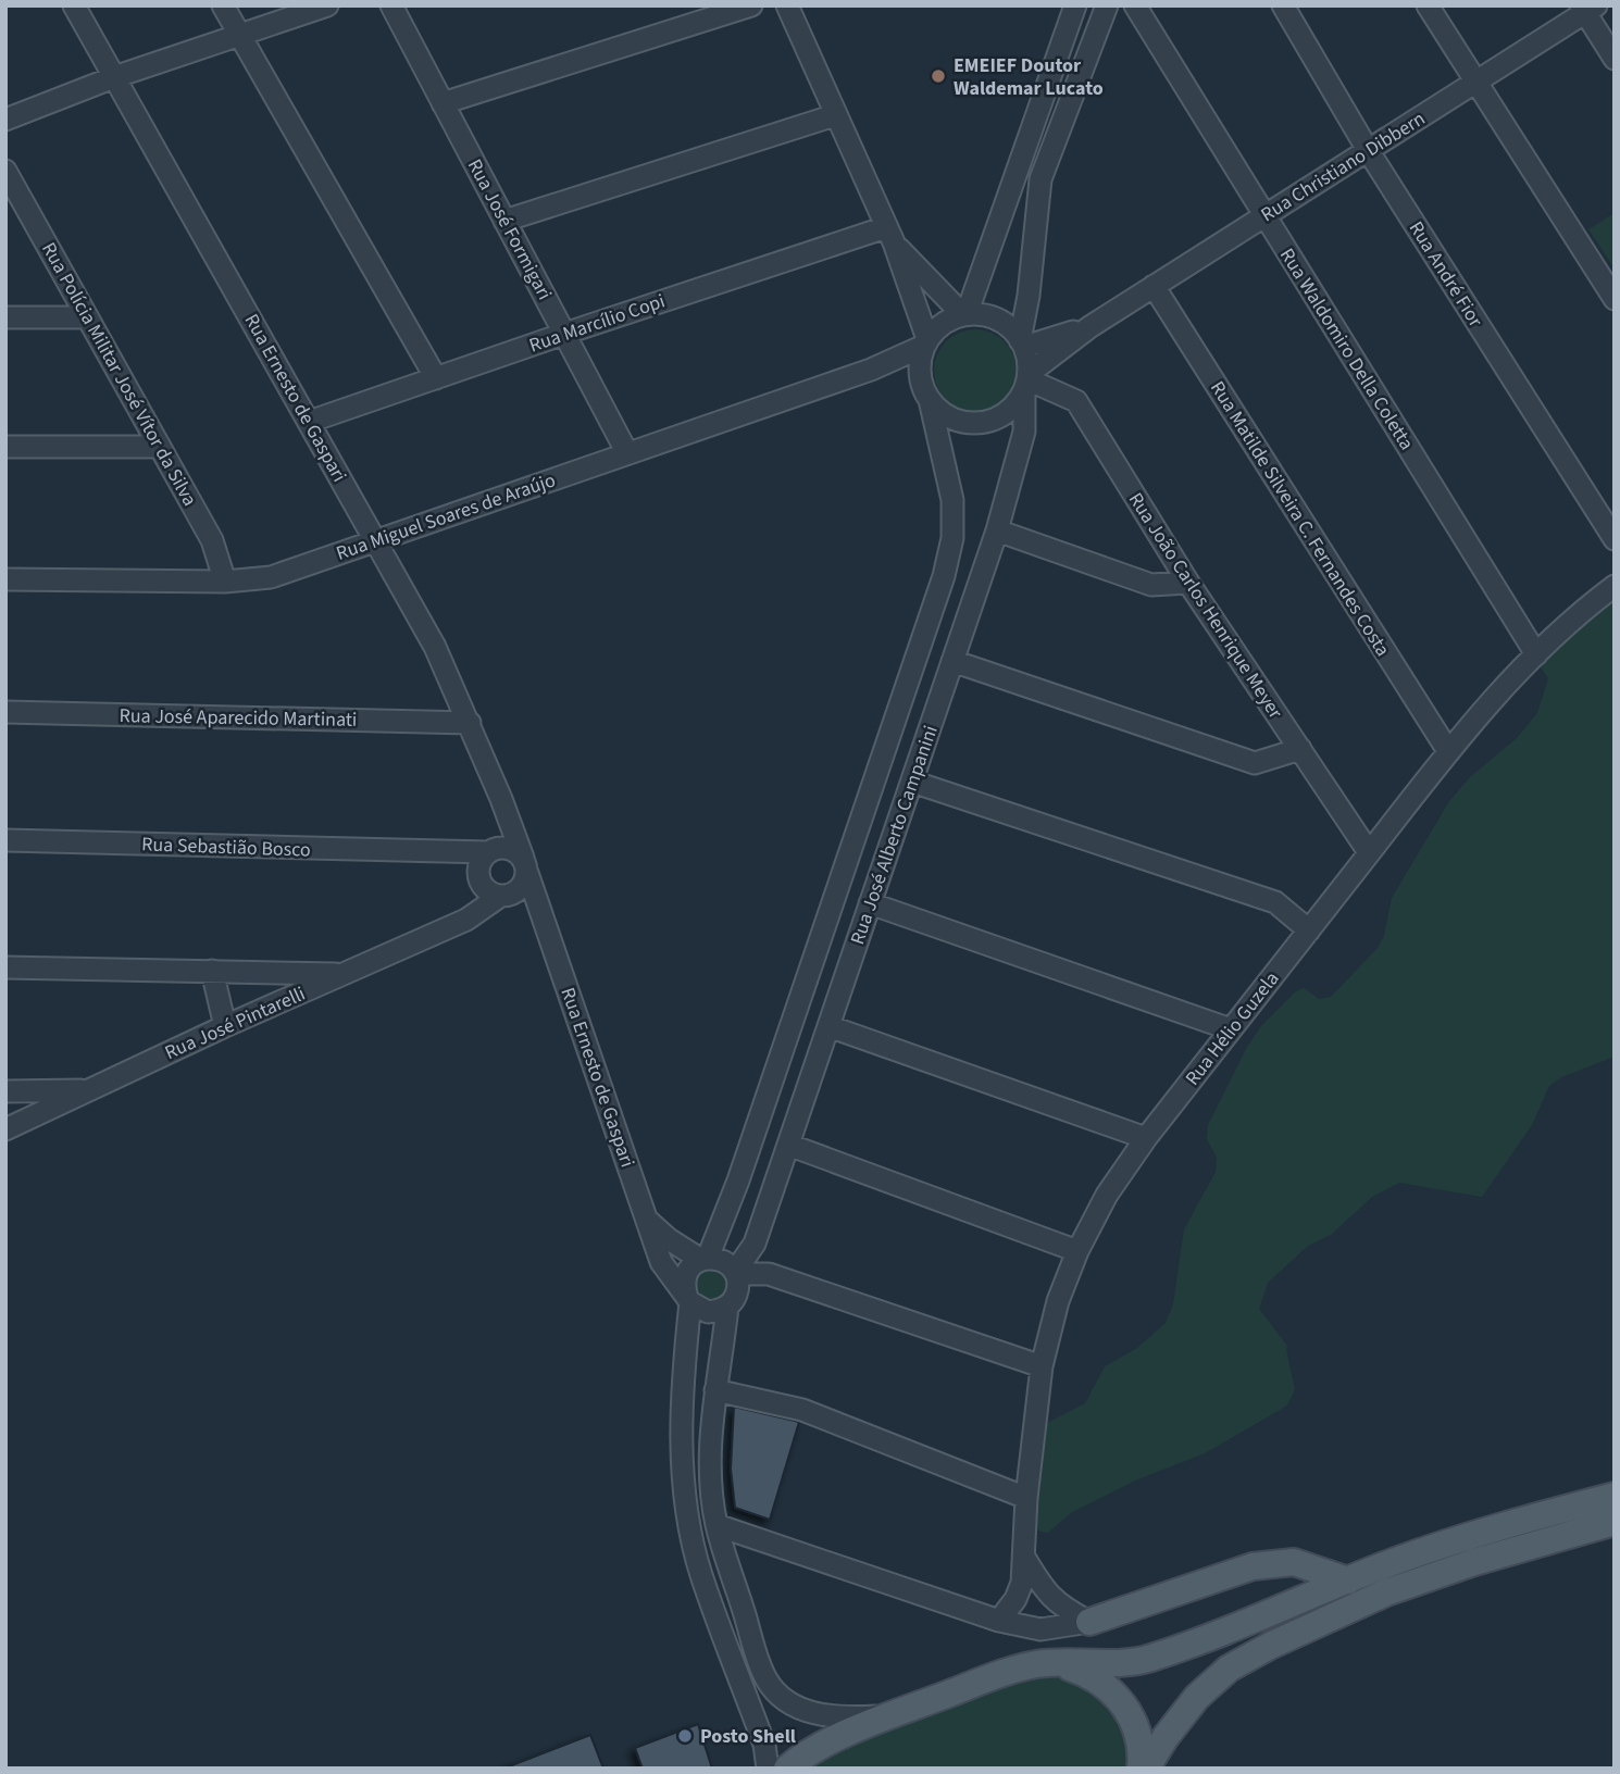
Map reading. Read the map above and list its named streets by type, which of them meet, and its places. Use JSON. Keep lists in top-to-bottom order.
{
  "streets": {
    "street": [
      "Rua Christiano Dibbern",
      "Rua José Formigari",
      "Rua André Fior",
      "Rua Marcílio Copi",
      "Rua Waldomiro Della Coletta",
      "Rua Polícia Militar José Vítor da Silva",
      "Rua Ernesto de Gaspari",
      "Rua Miguel Soares de Araújo",
      "Rua Matilde Silveira C. Fernandes Costa",
      "Rua João Carlos Henrique Meyer",
      "Rua José Aparecido Martinati",
      "Rua José Alberto Campanini",
      "Rua Sebastião Bosco",
      "Rua José Pintarelli",
      "Rua Hélio Guzela"
    ]
  },
  "crossings": [
    ["Rua Christiano Dibbern", "Rua André Fior"],
    ["Rua Christiano Dibbern", "Rua Waldomiro Della Coletta"],
    ["Rua Christiano Dibbern", "Rua Miguel Soares de Araújo"],
    ["Rua Christiano Dibbern", "Rua Matilde Silveira C. Fernandes Costa"],
    ["Rua Christiano Dibbern", "Rua João Carlos Henrique Meyer"],
    ["Rua Christiano Dibbern", "Rua José Alberto Campanini"],
    ["Rua José Formigari", "Rua Marcílio Copi"],
    ["Rua José Formigari", "Rua Miguel Soares de Araújo"],
    ["Rua Marcílio Copi", "Rua Ernesto de Gaspari"],
    ["Rua Waldomiro Della Coletta", "Rua Hélio Guzela"],
    ["Rua Polícia Militar José Vítor da Silva", "Rua Miguel Soares de Araújo"],
    ["Rua Ernesto de Gaspari", "Rua Miguel Soares de Araújo"],
    ["Rua Ernesto de Gaspari", "Rua José Aparecido Martinati"],
    ["Rua Ernesto de Gaspari", "Rua José Alberto Campanini"],
    ["Rua Ernesto de Gaspari", "Rua Sebastião Bosco"],
    ["Rua Ernesto de Gaspari", "Rua José Pintarelli"],
    ["Rua Miguel Soares de Araújo", "Rua João Carlos Henrique Meyer"],
    ["Rua Miguel Soares de Araújo", "Rua José Alberto Campanini"],
    ["Rua Matilde Silveira C. Fernandes Costa", "Rua Hélio Guzela"],
    ["Rua João Carlos Henrique Meyer", "Rua José Alberto Campanini"],
    ["Rua João Carlos Henrique Meyer", "Rua Hélio Guzela"],
    ["Rua Sebastião Bosco", "Rua José Pintarelli"]
  ],
  "places": ["EMEIEF Doutor Waldemar Lucato", "Posto Shell"]
}
